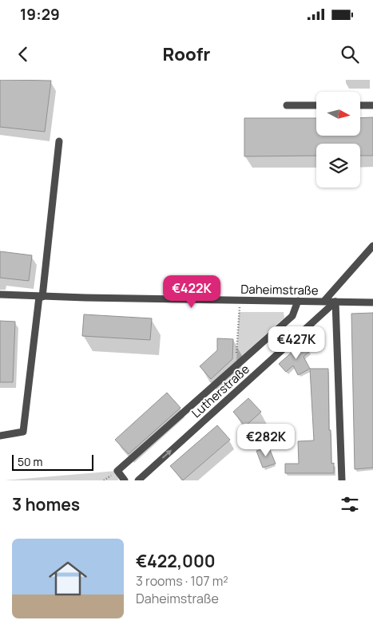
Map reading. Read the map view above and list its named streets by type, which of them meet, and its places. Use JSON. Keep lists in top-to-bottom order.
{
  "streets": {
    "street": ["Daheimstraße", "Lutherstraße"]
  },
  "crossings": [
    ["Daheimstraße", "Lutherstraße"]
  ],
  "scale_bar": "50 m",
  "north": "right",
  "page": {
    "status": "19:29",
    "header": "Roofr",
    "price": ["€422K", "€427K", "€282K"],
    "scale": "50 m",
    "heading": "3 homes",
    "list": [
      {
        "name": "€422,000",
        "note": "3 rooms · 107 m² · Daheimstraße"
      }
    ]
  }
}
